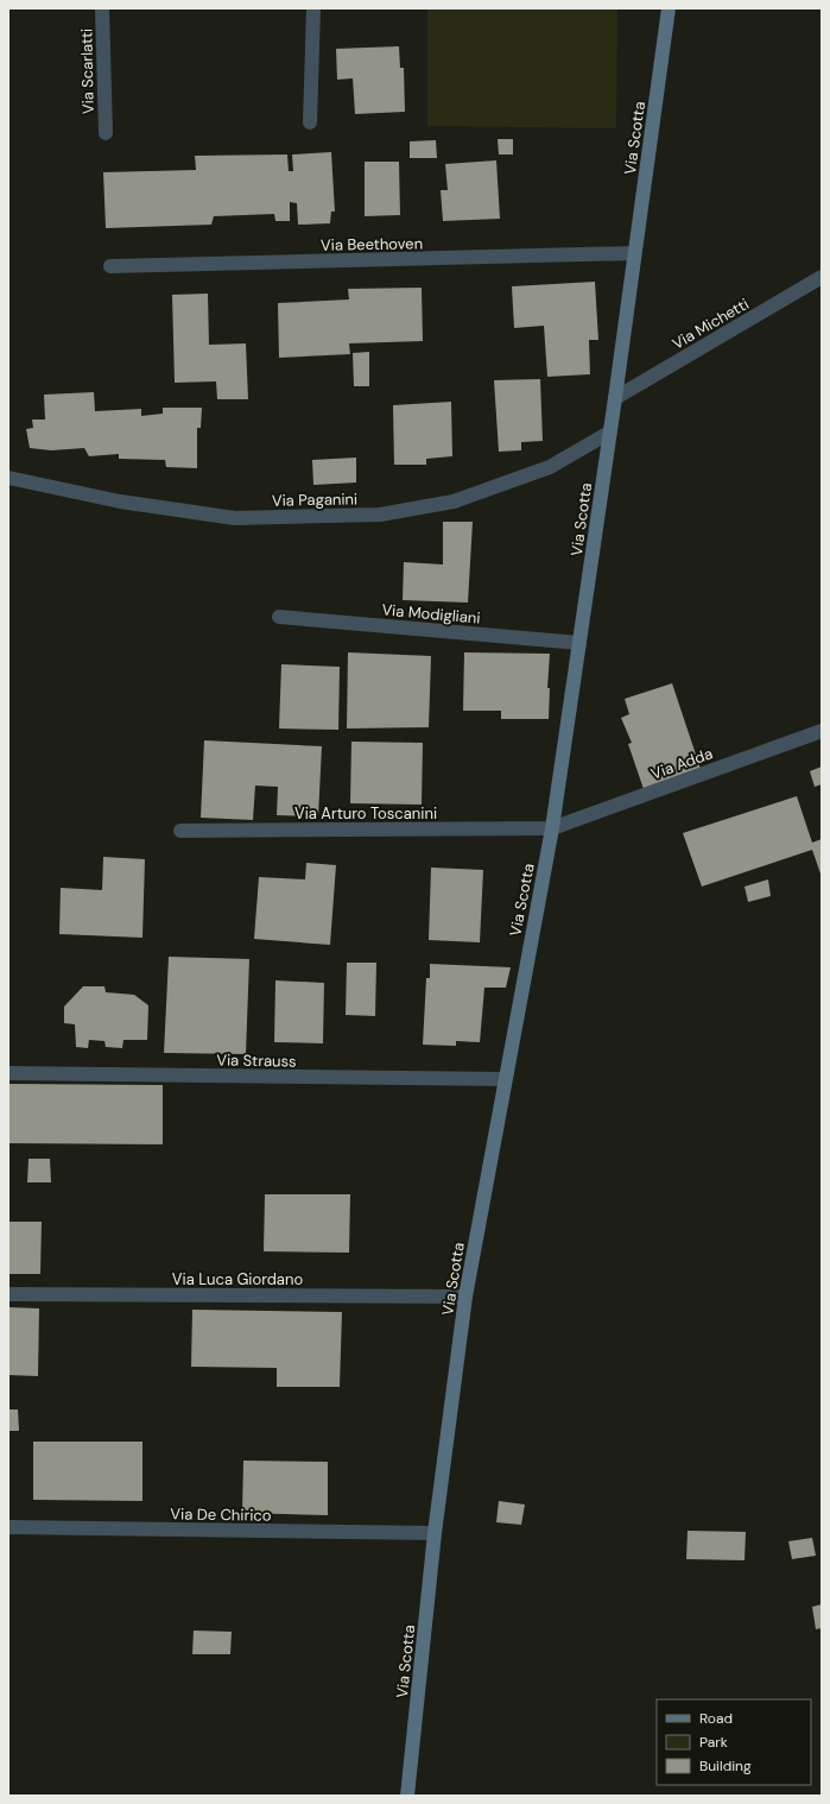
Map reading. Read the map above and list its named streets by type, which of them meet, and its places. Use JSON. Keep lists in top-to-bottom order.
{
  "streets": {
    "street": [
      "Via Scarlatti",
      "Via Scotta",
      "Via Beethoven",
      "Via Michetti",
      "Via Paganini",
      "Via Modigliani",
      "Via Adda",
      "Via Arturo Toscanini",
      "Via Strauss",
      "Via Luca Giordano",
      "Via De Chirico"
    ]
  },
  "crossings": [
    ["Via Scotta", "Via Beethoven"],
    ["Via Scotta", "Via Michetti"],
    ["Via Scotta", "Via Paganini"],
    ["Via Scotta", "Via Modigliani"],
    ["Via Scotta", "Via Adda"],
    ["Via Scotta", "Via Arturo Toscanini"],
    ["Via Scotta", "Via Strauss"],
    ["Via Scotta", "Via Luca Giordano"],
    ["Via Scotta", "Via De Chirico"],
    ["Via Adda", "Via Arturo Toscanini"]
  ],
  "legend": ["Road", "Park", "Building"]
}
